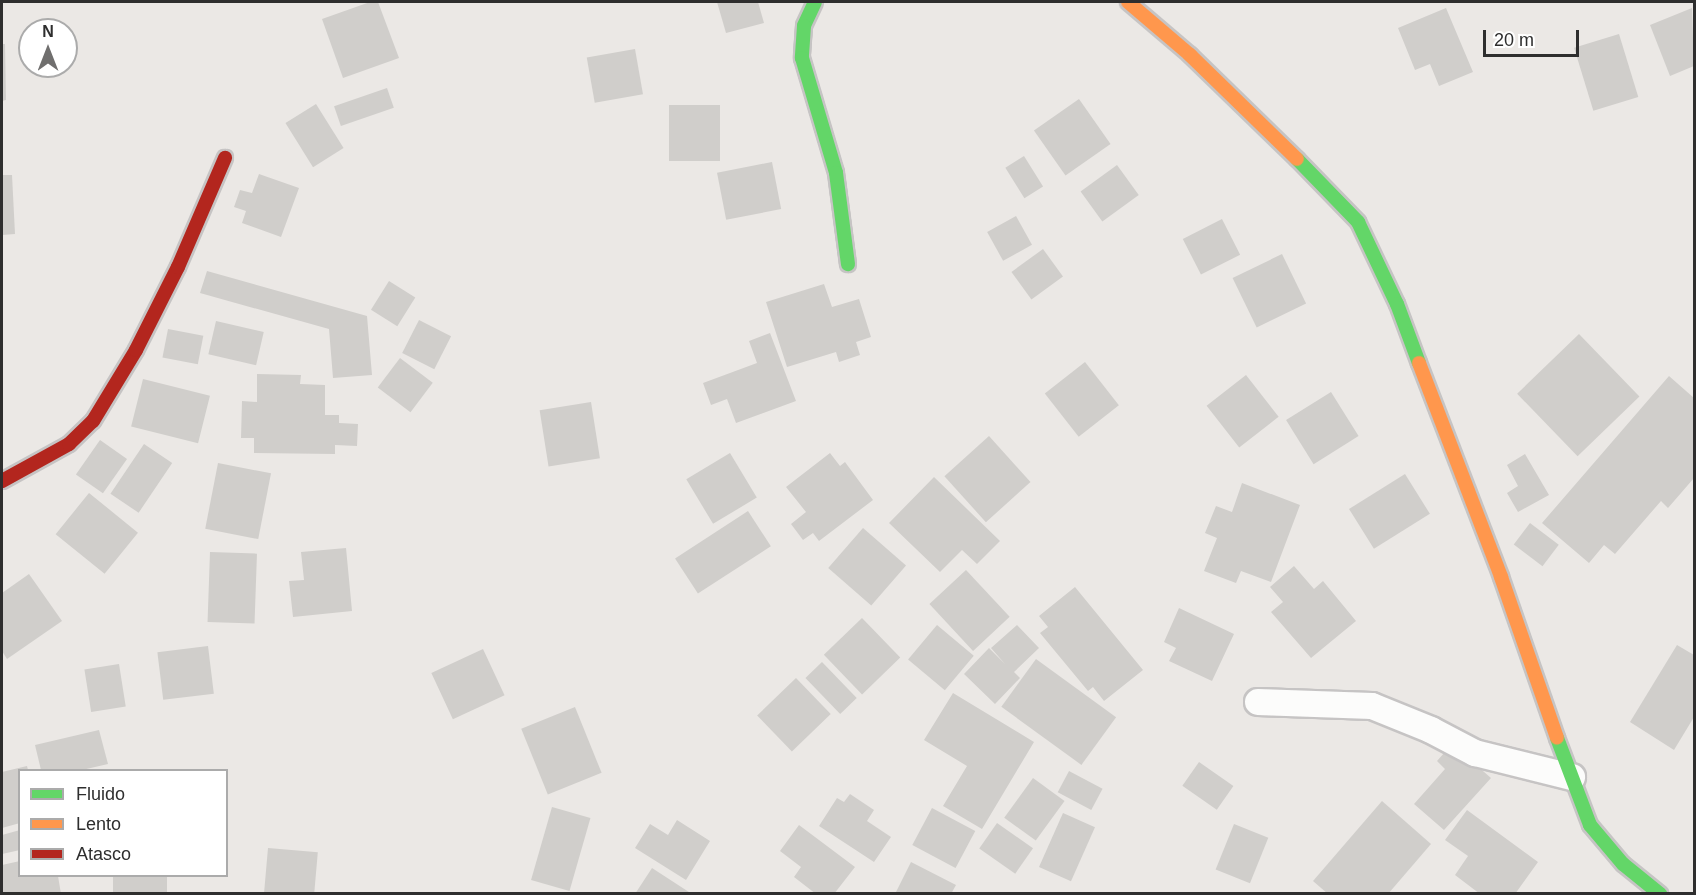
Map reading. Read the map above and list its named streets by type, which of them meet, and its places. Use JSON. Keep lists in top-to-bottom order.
{
  "legend": ["Fluido", "Lento", "Atasco"],
  "scale_bar": "20 m",
  "north": "top"
}
